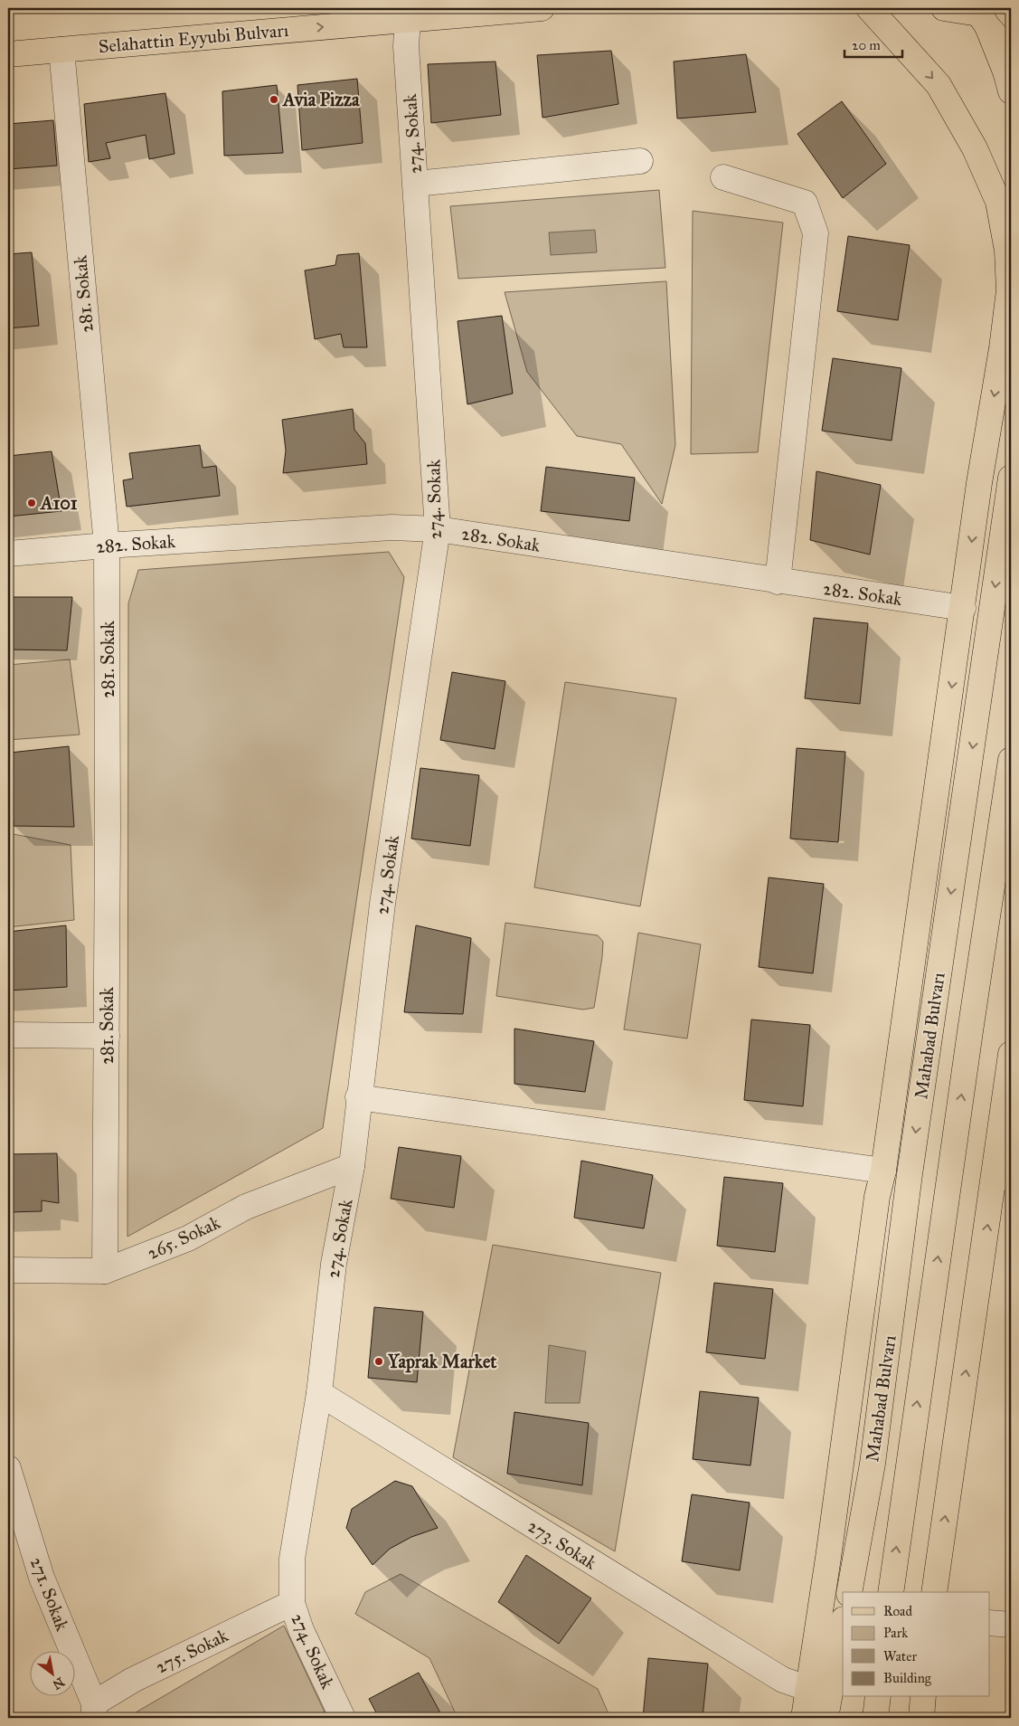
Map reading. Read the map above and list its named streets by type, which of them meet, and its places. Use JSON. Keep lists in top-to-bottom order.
{
  "streets": {
    "main road": ["Selahattin Eyyubi Bulvarı", "Mahabad Bulvarı"],
    "street": [
      "274. Sokak",
      "281. Sokak",
      "282. Sokak",
      "265. Sokak",
      "273. Sokak",
      "271. Sokak",
      "275. Sokak"
    ]
  },
  "crossings": [
    ["Selahattin Eyyubi Bulvarı", "274. Sokak"],
    ["Selahattin Eyyubi Bulvarı", "281. Sokak"],
    ["274. Sokak", "282. Sokak"],
    ["274. Sokak", "265. Sokak"],
    ["274. Sokak", "273. Sokak"],
    ["274. Sokak", "275. Sokak"],
    ["281. Sokak", "282. Sokak"],
    ["281. Sokak", "265. Sokak"],
    ["271. Sokak", "275. Sokak"]
  ],
  "one_way": ["Selahattin Eyyubi Bulvarı"],
  "places": ["Avia Pizza", "A101", "Yaprak Market"],
  "legend": [
    "Road",
    "Park",
    "Water",
    "Building"
  ],
  "scale_bar": "20 m",
  "north": "bottom right"
}
